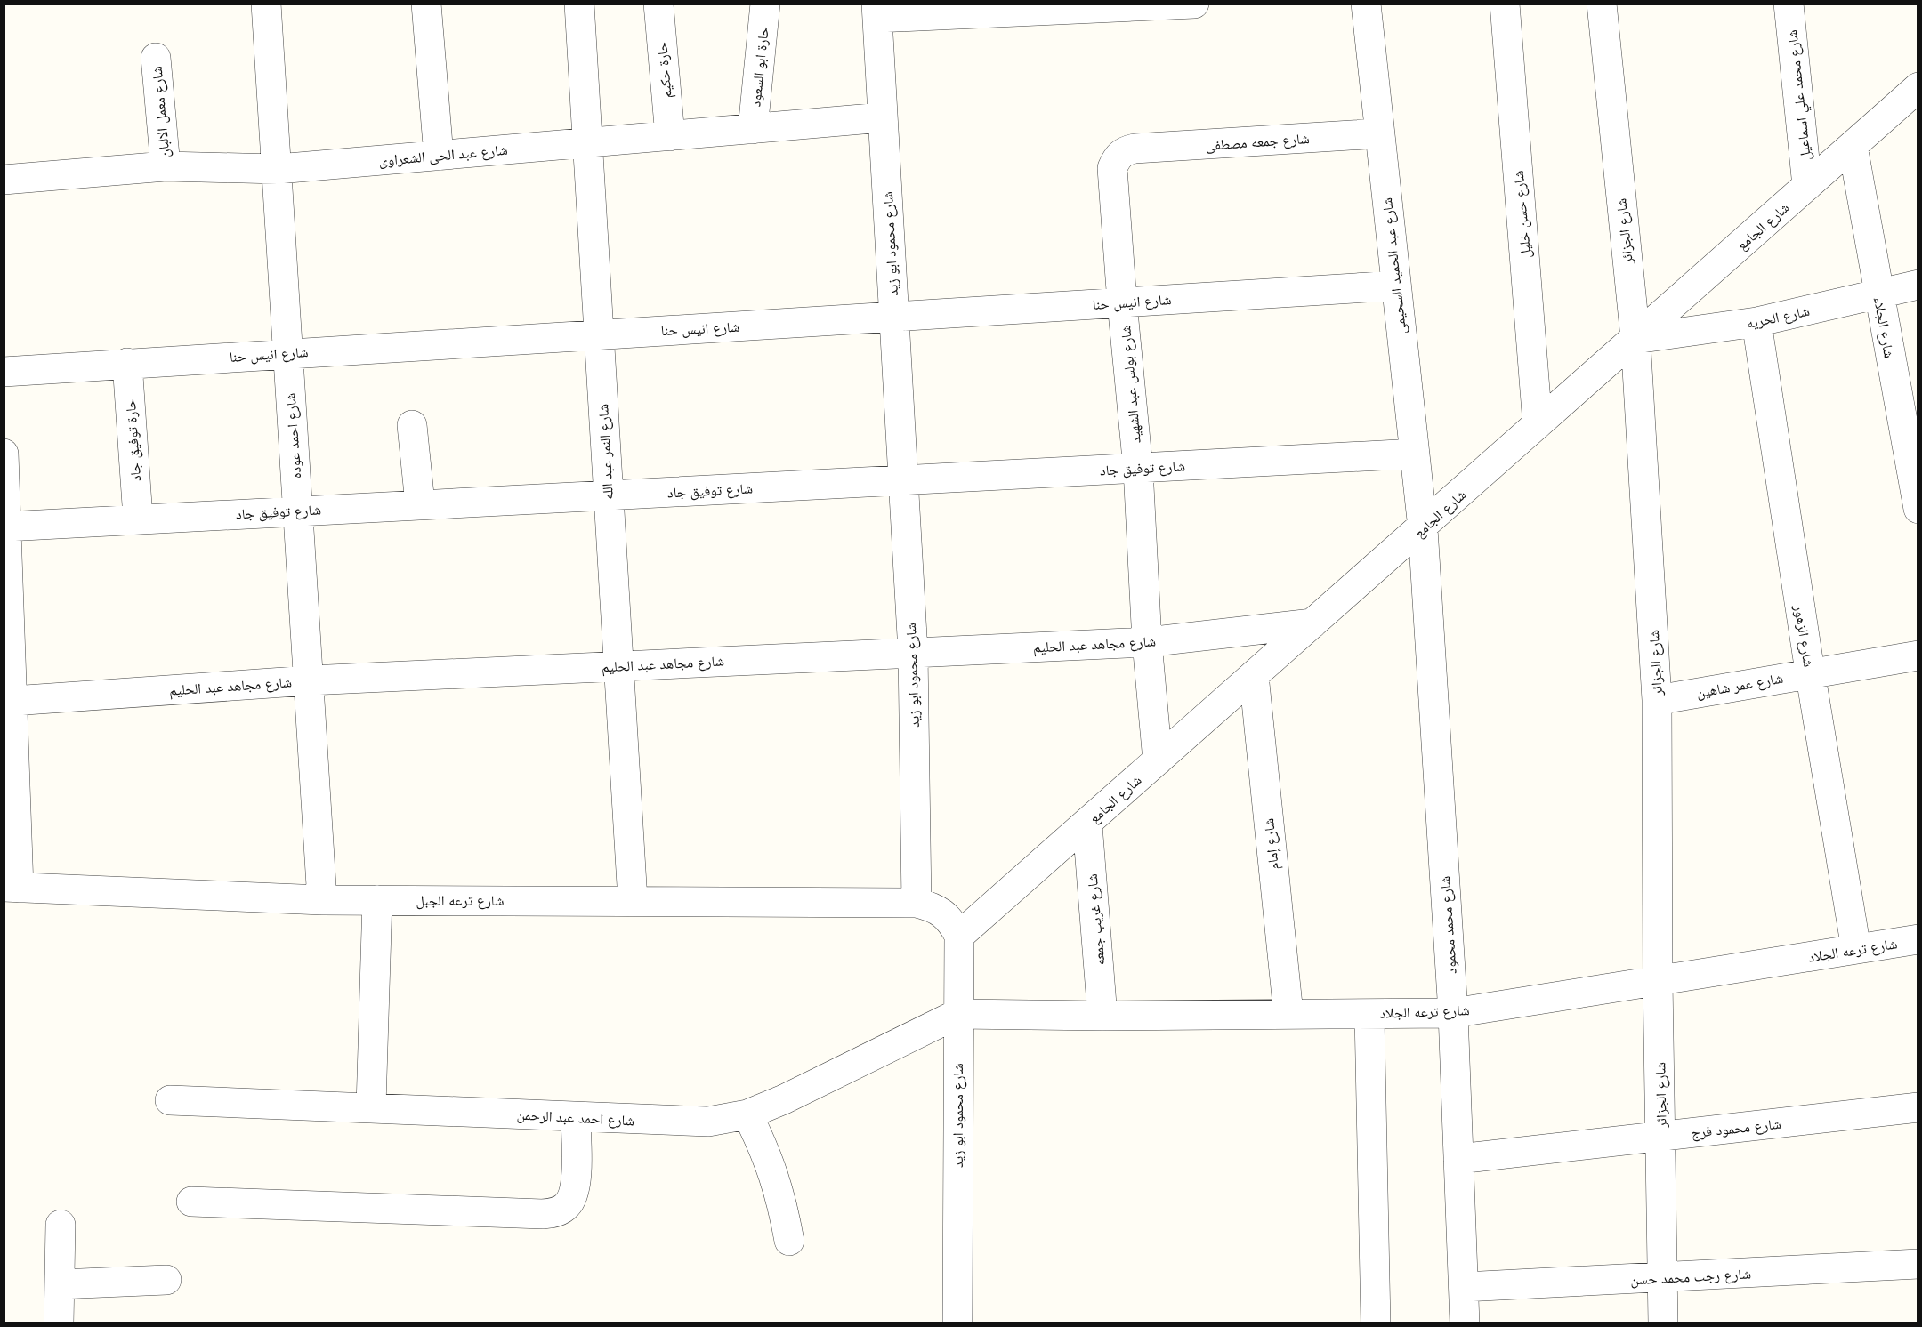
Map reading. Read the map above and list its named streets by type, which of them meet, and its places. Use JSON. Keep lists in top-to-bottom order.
{
  "streets": {
    "street": [
      "حارة ابو السعود",
      "حارة حكيم",
      "شارع محمد علي اسماعيل",
      "شارع معمل الالبان",
      "شارع جمعه مصطفى",
      "شارع عبد الحى الشعراوى",
      "شارع حسن خليل",
      "شارع الجامع",
      "شارع الجزائر",
      "شارع محمود ابو زيد",
      "شارع عبد الحميد السحيمى",
      "شارع انيس حنا",
      "شارع الحريه",
      "شارع الجلاء",
      "شارع بولس عبد الشهيد",
      "شارع احمد عوده",
      "حارة توفيق جاد",
      "شارع النمر عبد الله",
      "شارع توفيق جاد",
      "شارع الزهور",
      "شارع مجاهد عبد الحليم",
      "شارع عمر شاهين",
      "شارع إمام",
      "شارع ترعه الجبل",
      "شارع غريب جمعه",
      "شارع محمد محمود",
      "شارع ترعه الجلاد",
      "شارع احمد عبد الرحمن",
      "شارع محمود فرج",
      "شارع رجب محمد حسن"
    ]
  },
  "crossings": [
    ["حارة ابو السعود", "شارع عبد الحى الشعراوى"],
    ["حارة حكيم", "شارع عبد الحى الشعراوى"],
    ["شارع محمد علي اسماعيل", "شارع الجامع"],
    ["شارع معمل الالبان", "شارع عبد الحى الشعراوى"],
    ["شارع جمعه مصطفى", "شارع عبد الحميد السحيمى"],
    ["شارع جمعه مصطفى", "شارع بولس عبد الشهيد"],
    ["شارع عبد الحى الشعراوى", "شارع محمود ابو زيد"],
    ["شارع عبد الحى الشعراوى", "شارع احمد عوده"],
    ["شارع عبد الحى الشعراوى", "شارع النمر عبد الله"],
    ["شارع حسن خليل", "شارع الجامع"],
    ["شارع الجامع", "شارع الجزائر"],
    ["شارع الجامع", "شارع محمود ابو زيد"],
    ["شارع الجامع", "شارع عبد الحميد السحيمى"],
    ["شارع الجامع", "شارع الحريه"],
    ["شارع الجامع", "شارع الجلاء"],
    ["شارع الجامع", "شارع بولس عبد الشهيد"],
    ["شارع الجامع", "شارع مجاهد عبد الحليم"],
    ["شارع الجامع", "شارع إمام"],
    ["شارع الجامع", "شارع غريب جمعه"],
    ["شارع الجامع", "شارع محمد محمود"],
    ["شارع الجزائر", "شارع الحريه"],
    ["شارع الجزائر", "شارع عمر شاهين"],
    ["شارع الجزائر", "شارع ترعه الجلاد"],
    ["شارع الجزائر", "شارع محمود فرج"],
    ["شارع الجزائر", "شارع رجب محمد حسن"],
    ["شارع محمود ابو زيد", "شارع انيس حنا"],
    ["شارع محمود ابو زيد", "شارع توفيق جاد"],
    ["شارع محمود ابو زيد", "شارع مجاهد عبد الحليم"],
    ["شارع محمود ابو زيد", "شارع ترعه الجبل"],
    ["شارع محمود ابو زيد", "شارع ترعه الجلاد"],
    ["شارع محمود ابو زيد", "شارع احمد عبد الرحمن"],
    ["شارع عبد الحميد السحيمى", "شارع انيس حنا"],
    ["شارع عبد الحميد السحيمى", "شارع توفيق جاد"],
    ["شارع عبد الحميد السحيمى", "شارع محمد محمود"],
    ["شارع انيس حنا", "شارع بولس عبد الشهيد"],
    ["شارع انيس حنا", "شارع احمد عوده"],
    ["شارع انيس حنا", "حارة توفيق جاد"],
    ["شارع انيس حنا", "شارع النمر عبد الله"],
    ["شارع الحريه", "شارع الجلاء"],
    ["شارع الحريه", "شارع الزهور"],
    ["شارع بولس عبد الشهيد", "شارع توفيق جاد"],
    ["شارع بولس عبد الشهيد", "شارع مجاهد عبد الحليم"],
    ["شارع احمد عوده", "شارع توفيق جاد"],
    ["شارع احمد عوده", "شارع مجاهد عبد الحليم"],
    ["شارع احمد عوده", "شارع ترعه الجبل"],
    ["حارة توفيق جاد", "شارع توفيق جاد"],
    ["شارع النمر عبد الله", "شارع توفيق جاد"],
    ["شارع النمر عبد الله", "شارع مجاهد عبد الحليم"],
    ["شارع النمر عبد الله", "شارع ترعه الجبل"],
    ["شارع الزهور", "شارع عمر شاهين"],
    ["شارع الزهور", "شارع ترعه الجلاد"],
    ["شارع إمام", "شارع ترعه الجلاد"],
    ["شارع غريب جمعه", "شارع ترعه الجلاد"],
    ["شارع محمد محمود", "شارع ترعه الجلاد"],
    ["شارع محمد محمود", "شارع محمود فرج"],
    ["شارع محمد محمود", "شارع رجب محمد حسن"],
    ["شارع ترعه الجلاد", "شارع احمد عبد الرحمن"]
  ]
}
